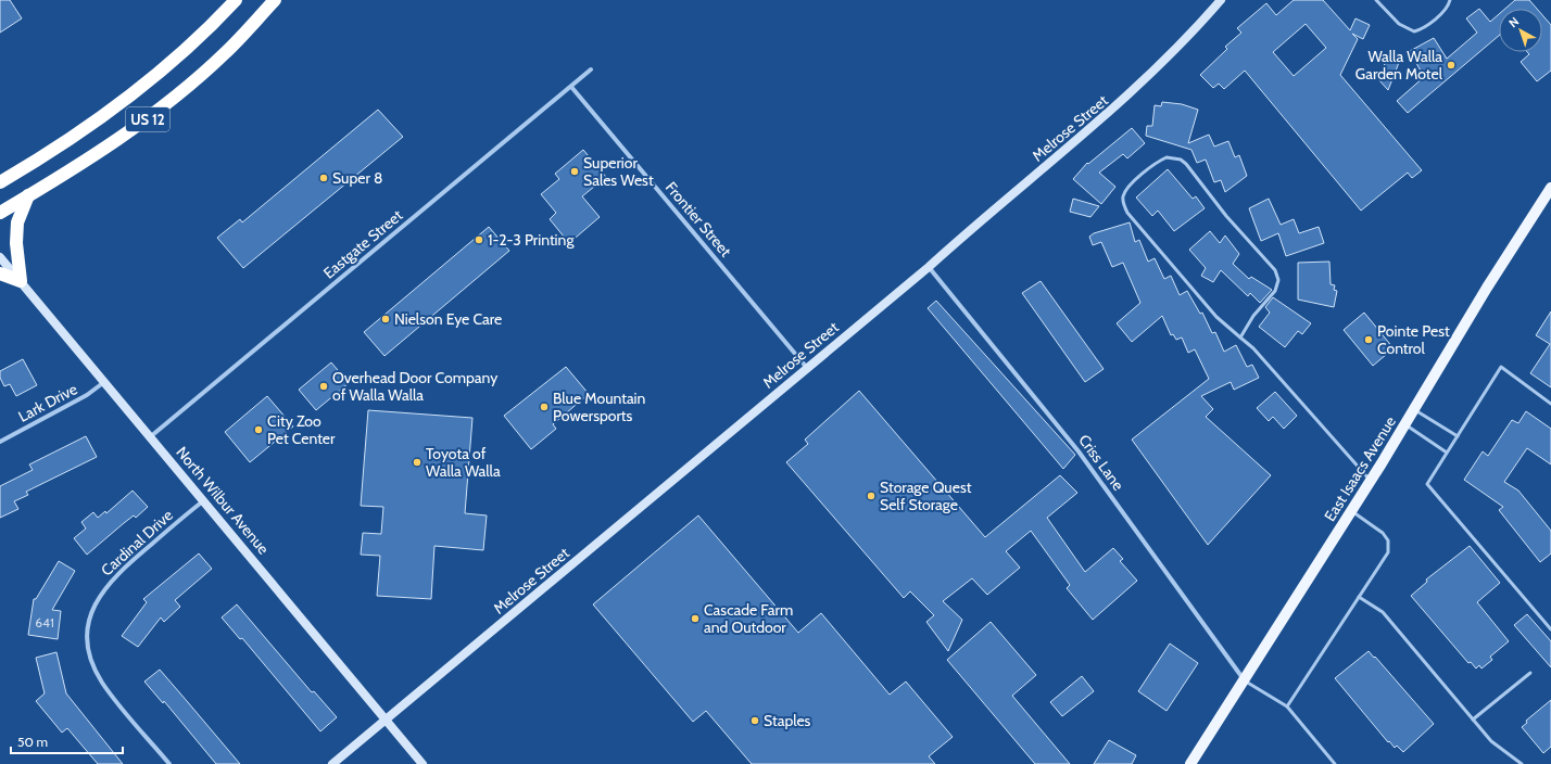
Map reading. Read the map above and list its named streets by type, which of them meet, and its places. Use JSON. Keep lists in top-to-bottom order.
{
  "streets": {
    "highway": ["US 12"],
    "main road": ["East Isaacs Avenue"],
    "street": [
      "Melrose Street",
      "Frontier Street",
      "Eastgate Street",
      "Lark Drive",
      "Criss Lane",
      "North Wilbur Avenue",
      "Cardinal Drive"
    ]
  },
  "crossings": [
    ["Melrose Street", "Frontier Street"],
    ["Melrose Street", "Criss Lane"],
    ["Melrose Street", "North Wilbur Avenue"],
    ["Frontier Street", "Eastgate Street"],
    ["Eastgate Street", "North Wilbur Avenue"],
    ["Lark Drive", "North Wilbur Avenue"],
    ["Criss Lane", "East Isaacs Avenue"],
    ["North Wilbur Avenue", "Cardinal Drive"]
  ],
  "places": [
    "Walla Walla Garden Motel",
    "Superior Sales West",
    "Super 8",
    "1-2-3 Printing",
    "Nielson Eye Care",
    "Pointe Pest Control",
    "Overhead Door Company of Walla Walla",
    "Blue Mountain Powersports",
    "City Zoo Pet Center",
    "Toyota of Walla Walla",
    "Storage Quest Self Storage",
    "Cascade Farm and Outdoor",
    "Staples"
  ],
  "house_numbers": ["641"],
  "scale_bar": "50 m",
  "north": "top left"
}
